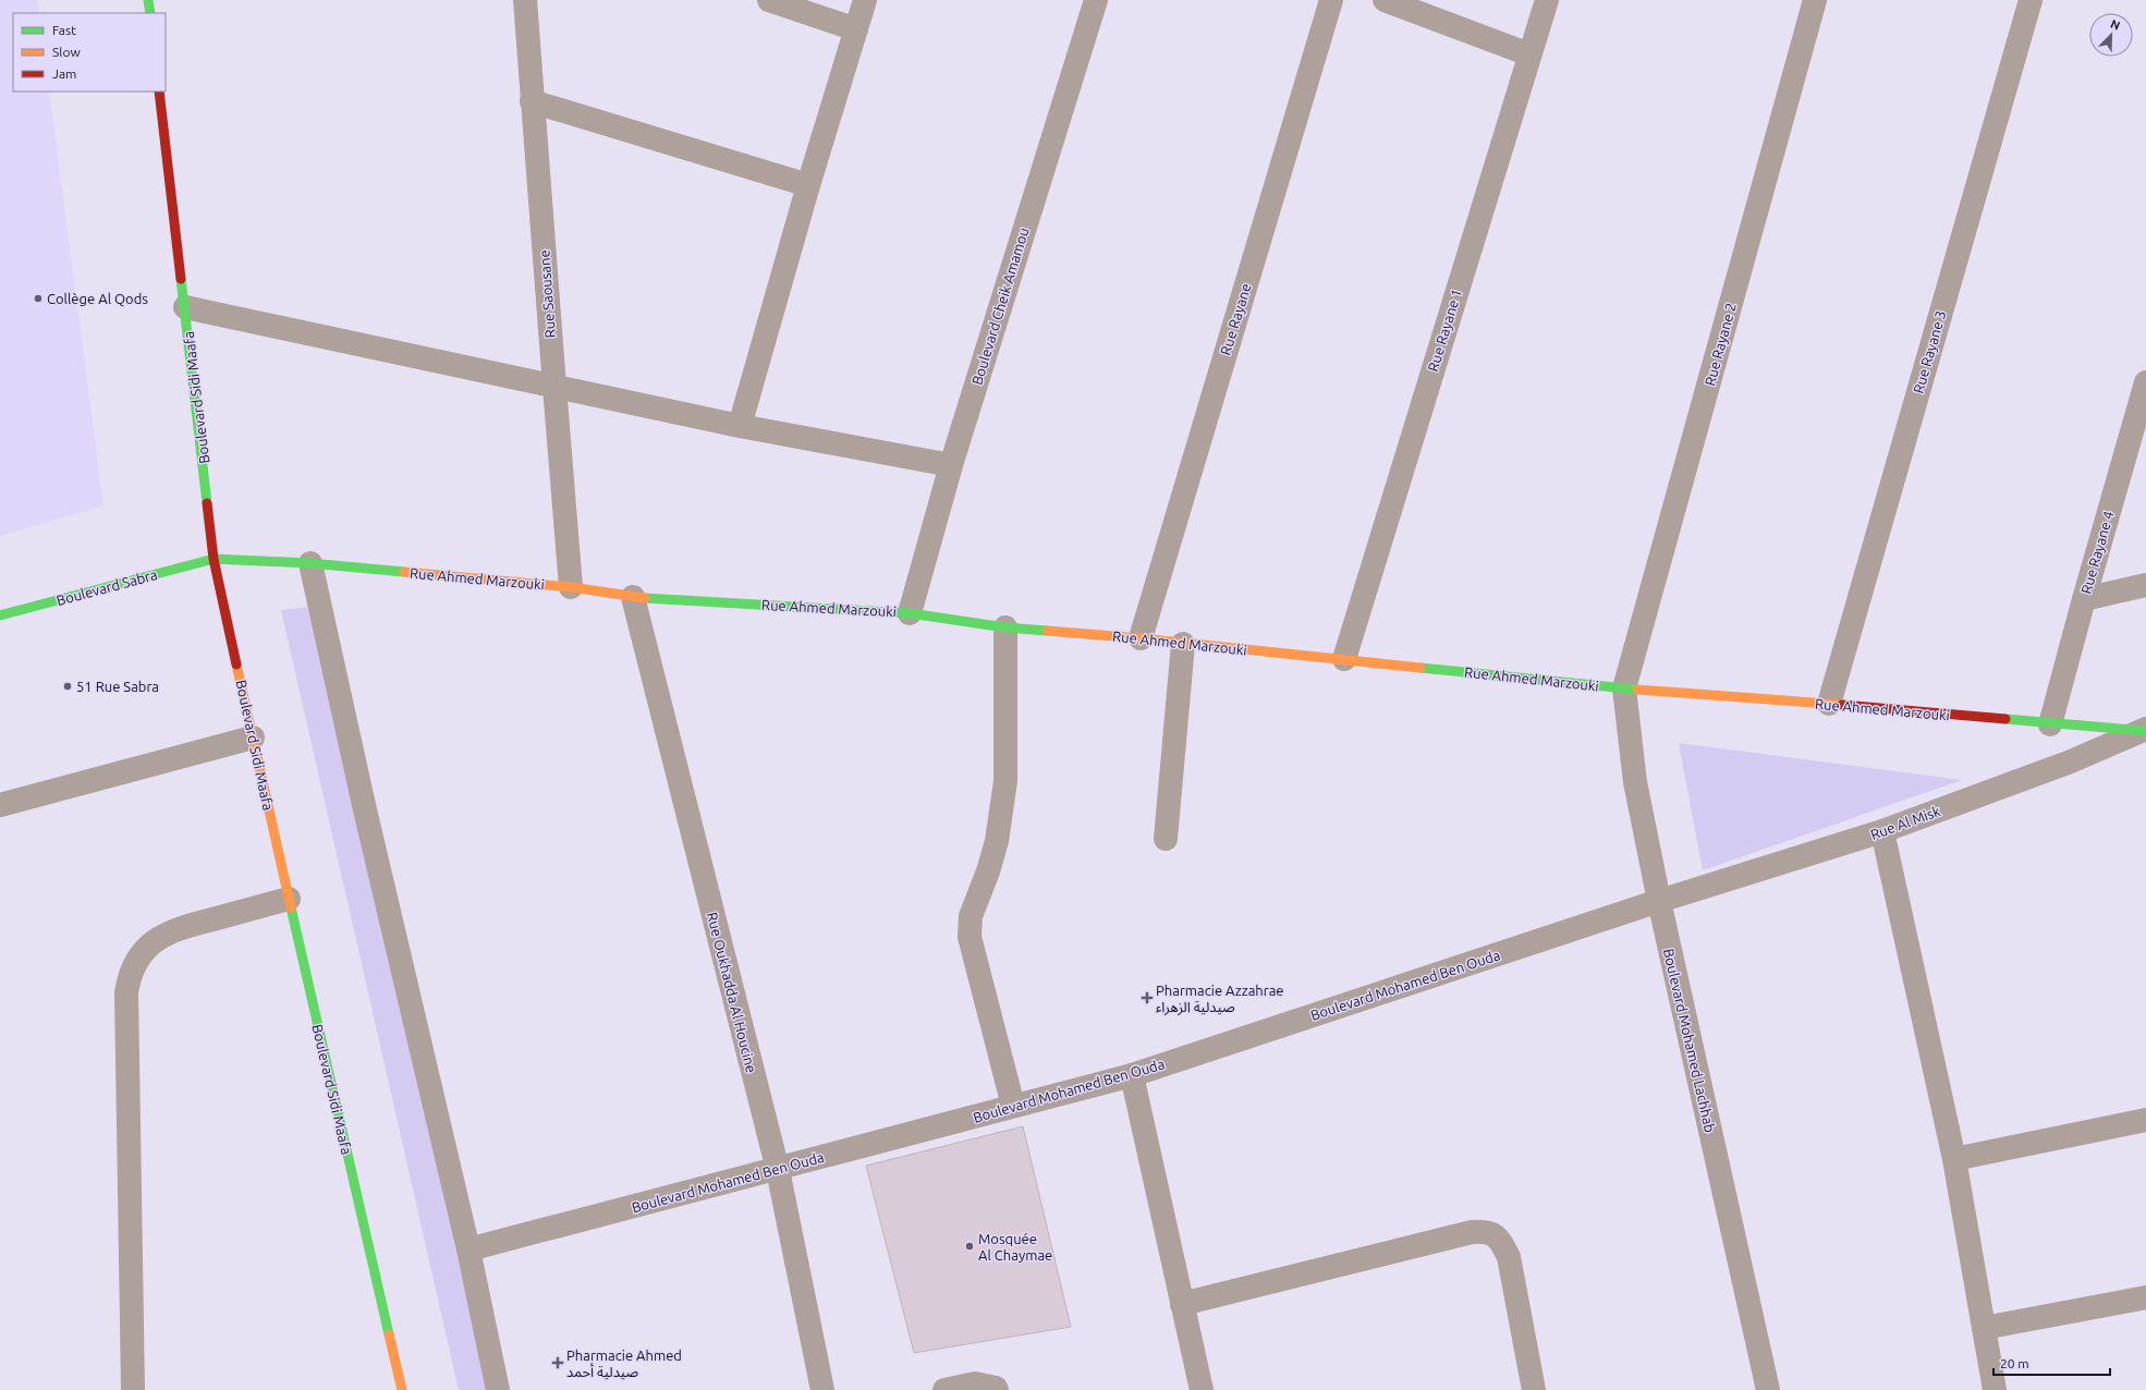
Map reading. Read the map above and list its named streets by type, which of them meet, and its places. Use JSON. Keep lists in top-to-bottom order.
{
  "streets": {
    "main road": ["Boulevard Sidi Maafa", "Rue Ahmed Marzouki", "Boulevard Sabra"],
    "street": [
      "Rue Saousane",
      "Boulevard Cheik Amamou",
      "Rue Rayane",
      "Rue Rayane 1",
      "Rue Rayane 2",
      "Rue Rayane 3",
      "Rue Rayane 4",
      "Rue Al Misk",
      "Boulevard Mohamed Ben Ouda",
      "Rue Oukhadda Al Houcine",
      "Boulevard Mohamed Lachhab"
    ]
  },
  "crossings": [
    ["Rue Saousane", "Rue Ahmed Marzouki"],
    ["Boulevard Cheik Amamou", "Rue Ahmed Marzouki"],
    ["Rue Rayane", "Rue Ahmed Marzouki"],
    ["Rue Rayane 1", "Rue Ahmed Marzouki"],
    ["Rue Rayane 2", "Rue Ahmed Marzouki"],
    ["Rue Rayane 2", "Boulevard Mohamed Lachhab"],
    ["Rue Rayane 3", "Rue Ahmed Marzouki"],
    ["Boulevard Sidi Maafa", "Rue Ahmed Marzouki"],
    ["Boulevard Sidi Maafa", "Boulevard Sabra"],
    ["Rue Rayane 4", "Rue Ahmed Marzouki"],
    ["Rue Ahmed Marzouki", "Boulevard Sabra"],
    ["Rue Ahmed Marzouki", "Rue Al Misk"],
    ["Rue Ahmed Marzouki", "Rue Oukhadda Al Houcine"],
    ["Rue Ahmed Marzouki", "Boulevard Mohamed Lachhab"],
    ["Rue Al Misk", "Boulevard Mohamed Ben Ouda"],
    ["Rue Al Misk", "Boulevard Mohamed Lachhab"],
    ["Boulevard Mohamed Ben Ouda", "Rue Oukhadda Al Houcine"],
    ["Boulevard Mohamed Ben Ouda", "Boulevard Mohamed Lachhab"]
  ],
  "places": {
    "other": ["Collège Al Qods", "51 Rue Sabra", "Mosquée Al Chaymae"],
    "health": ["Pharmacie Azzahrae صيدلية الزهراء", "Pharmacie Ahmed صيدلية أحمد"]
  },
  "legend": ["Fast", "Slow", "Jam"],
  "scale_bar": "20 m",
  "north": "top right"
}
